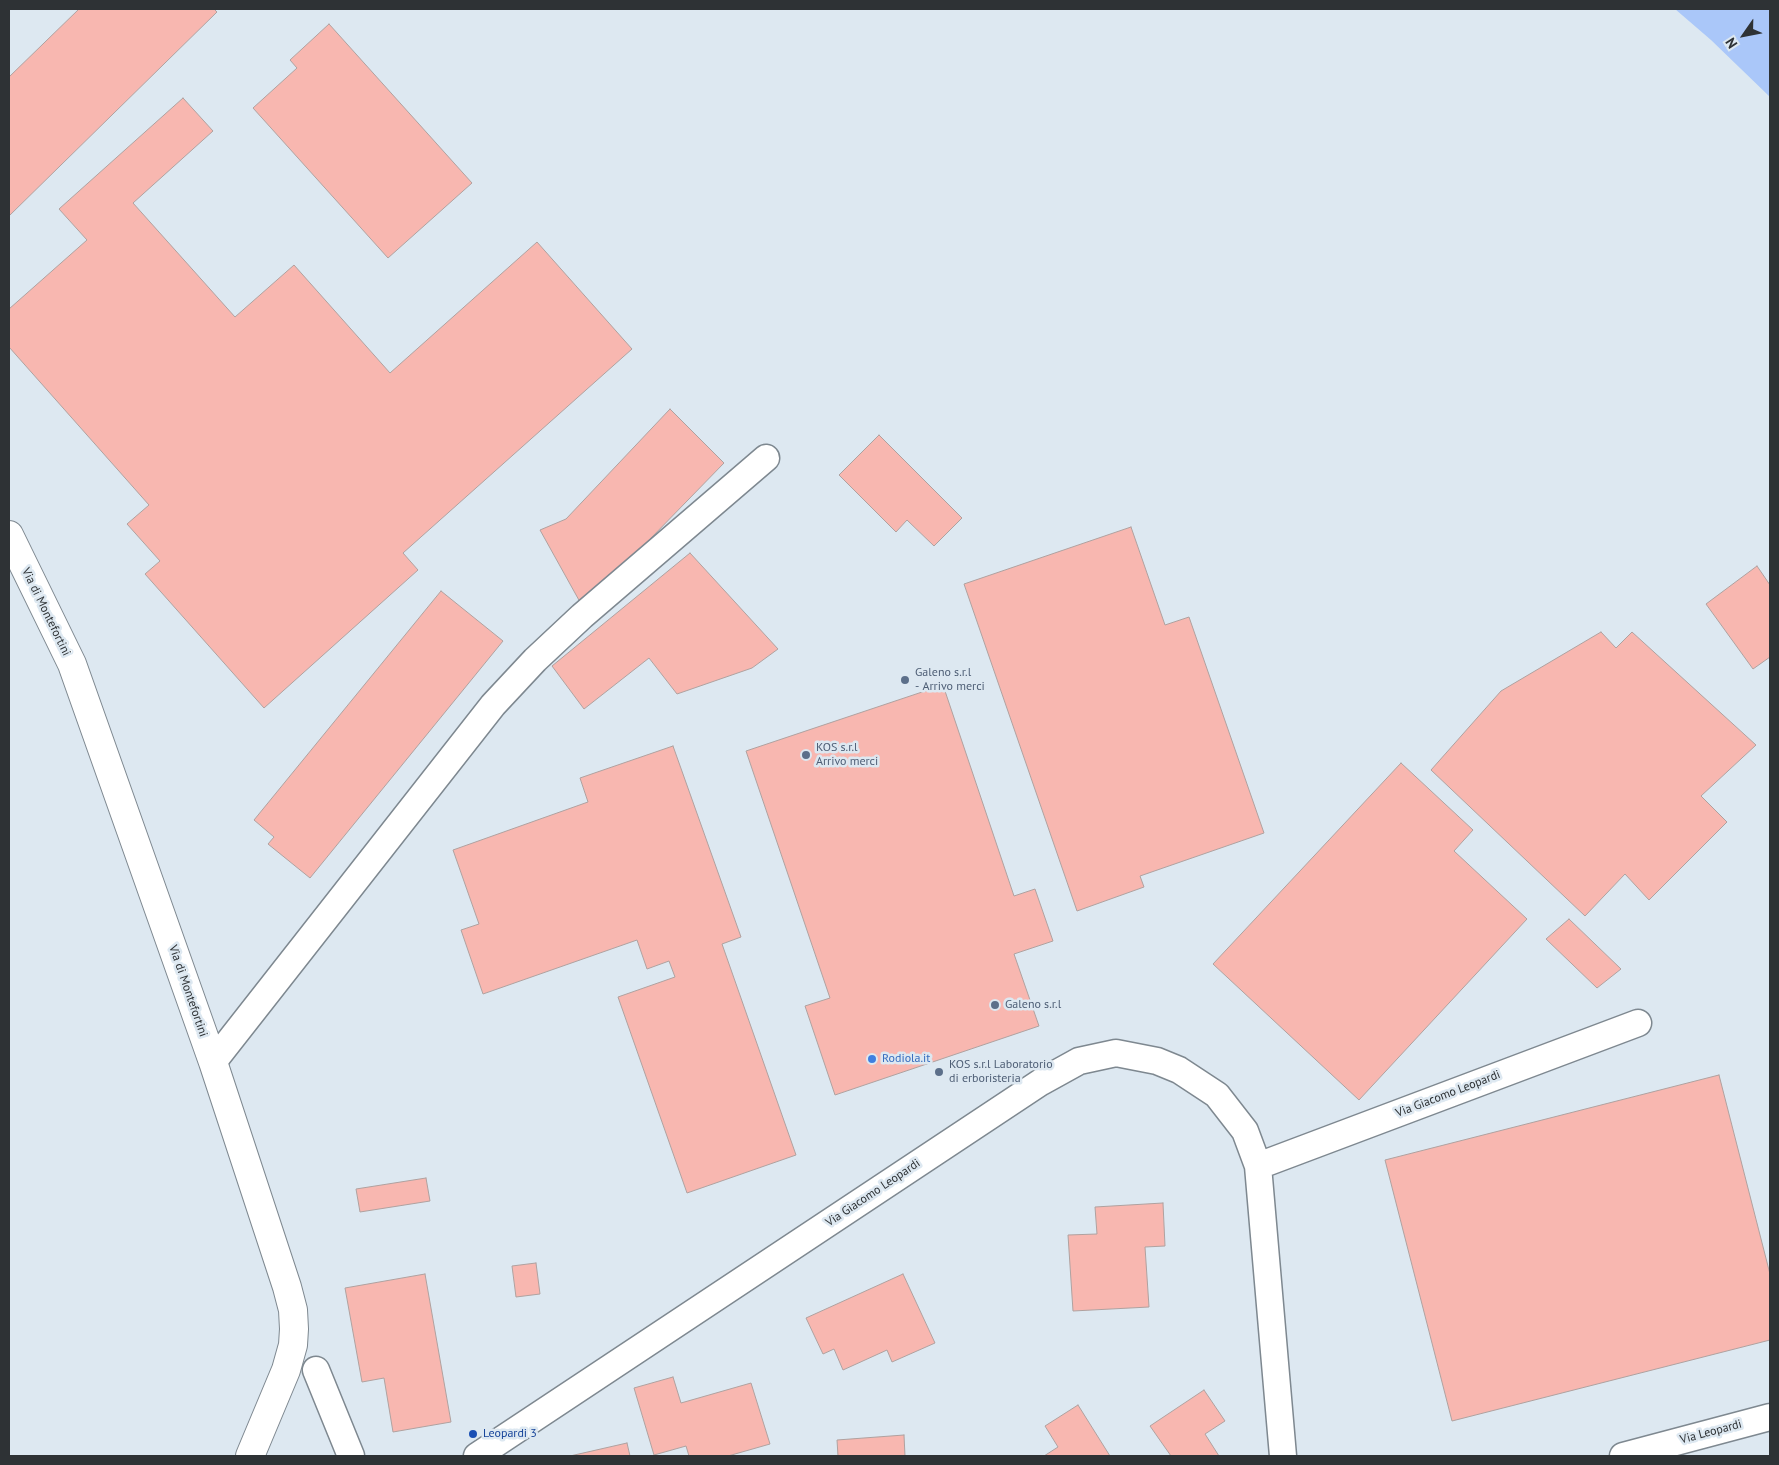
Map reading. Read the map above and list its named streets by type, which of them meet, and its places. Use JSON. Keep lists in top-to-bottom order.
{
  "streets": {
    "main road": ["Via di Montefortini"],
    "street": ["Via Giacomo Leopardi", "Via Leopardi"]
  },
  "places": [
    "Galeno s.r.l - Arrivo merci",
    "KOS s.r.l Arrivo merci",
    "Galeno s.r.l",
    "Rodiola.it",
    "KOS s.r.l Laboratorio di erboristeria",
    "Leopardi 3"
  ],
  "north": "bottom left"
}
